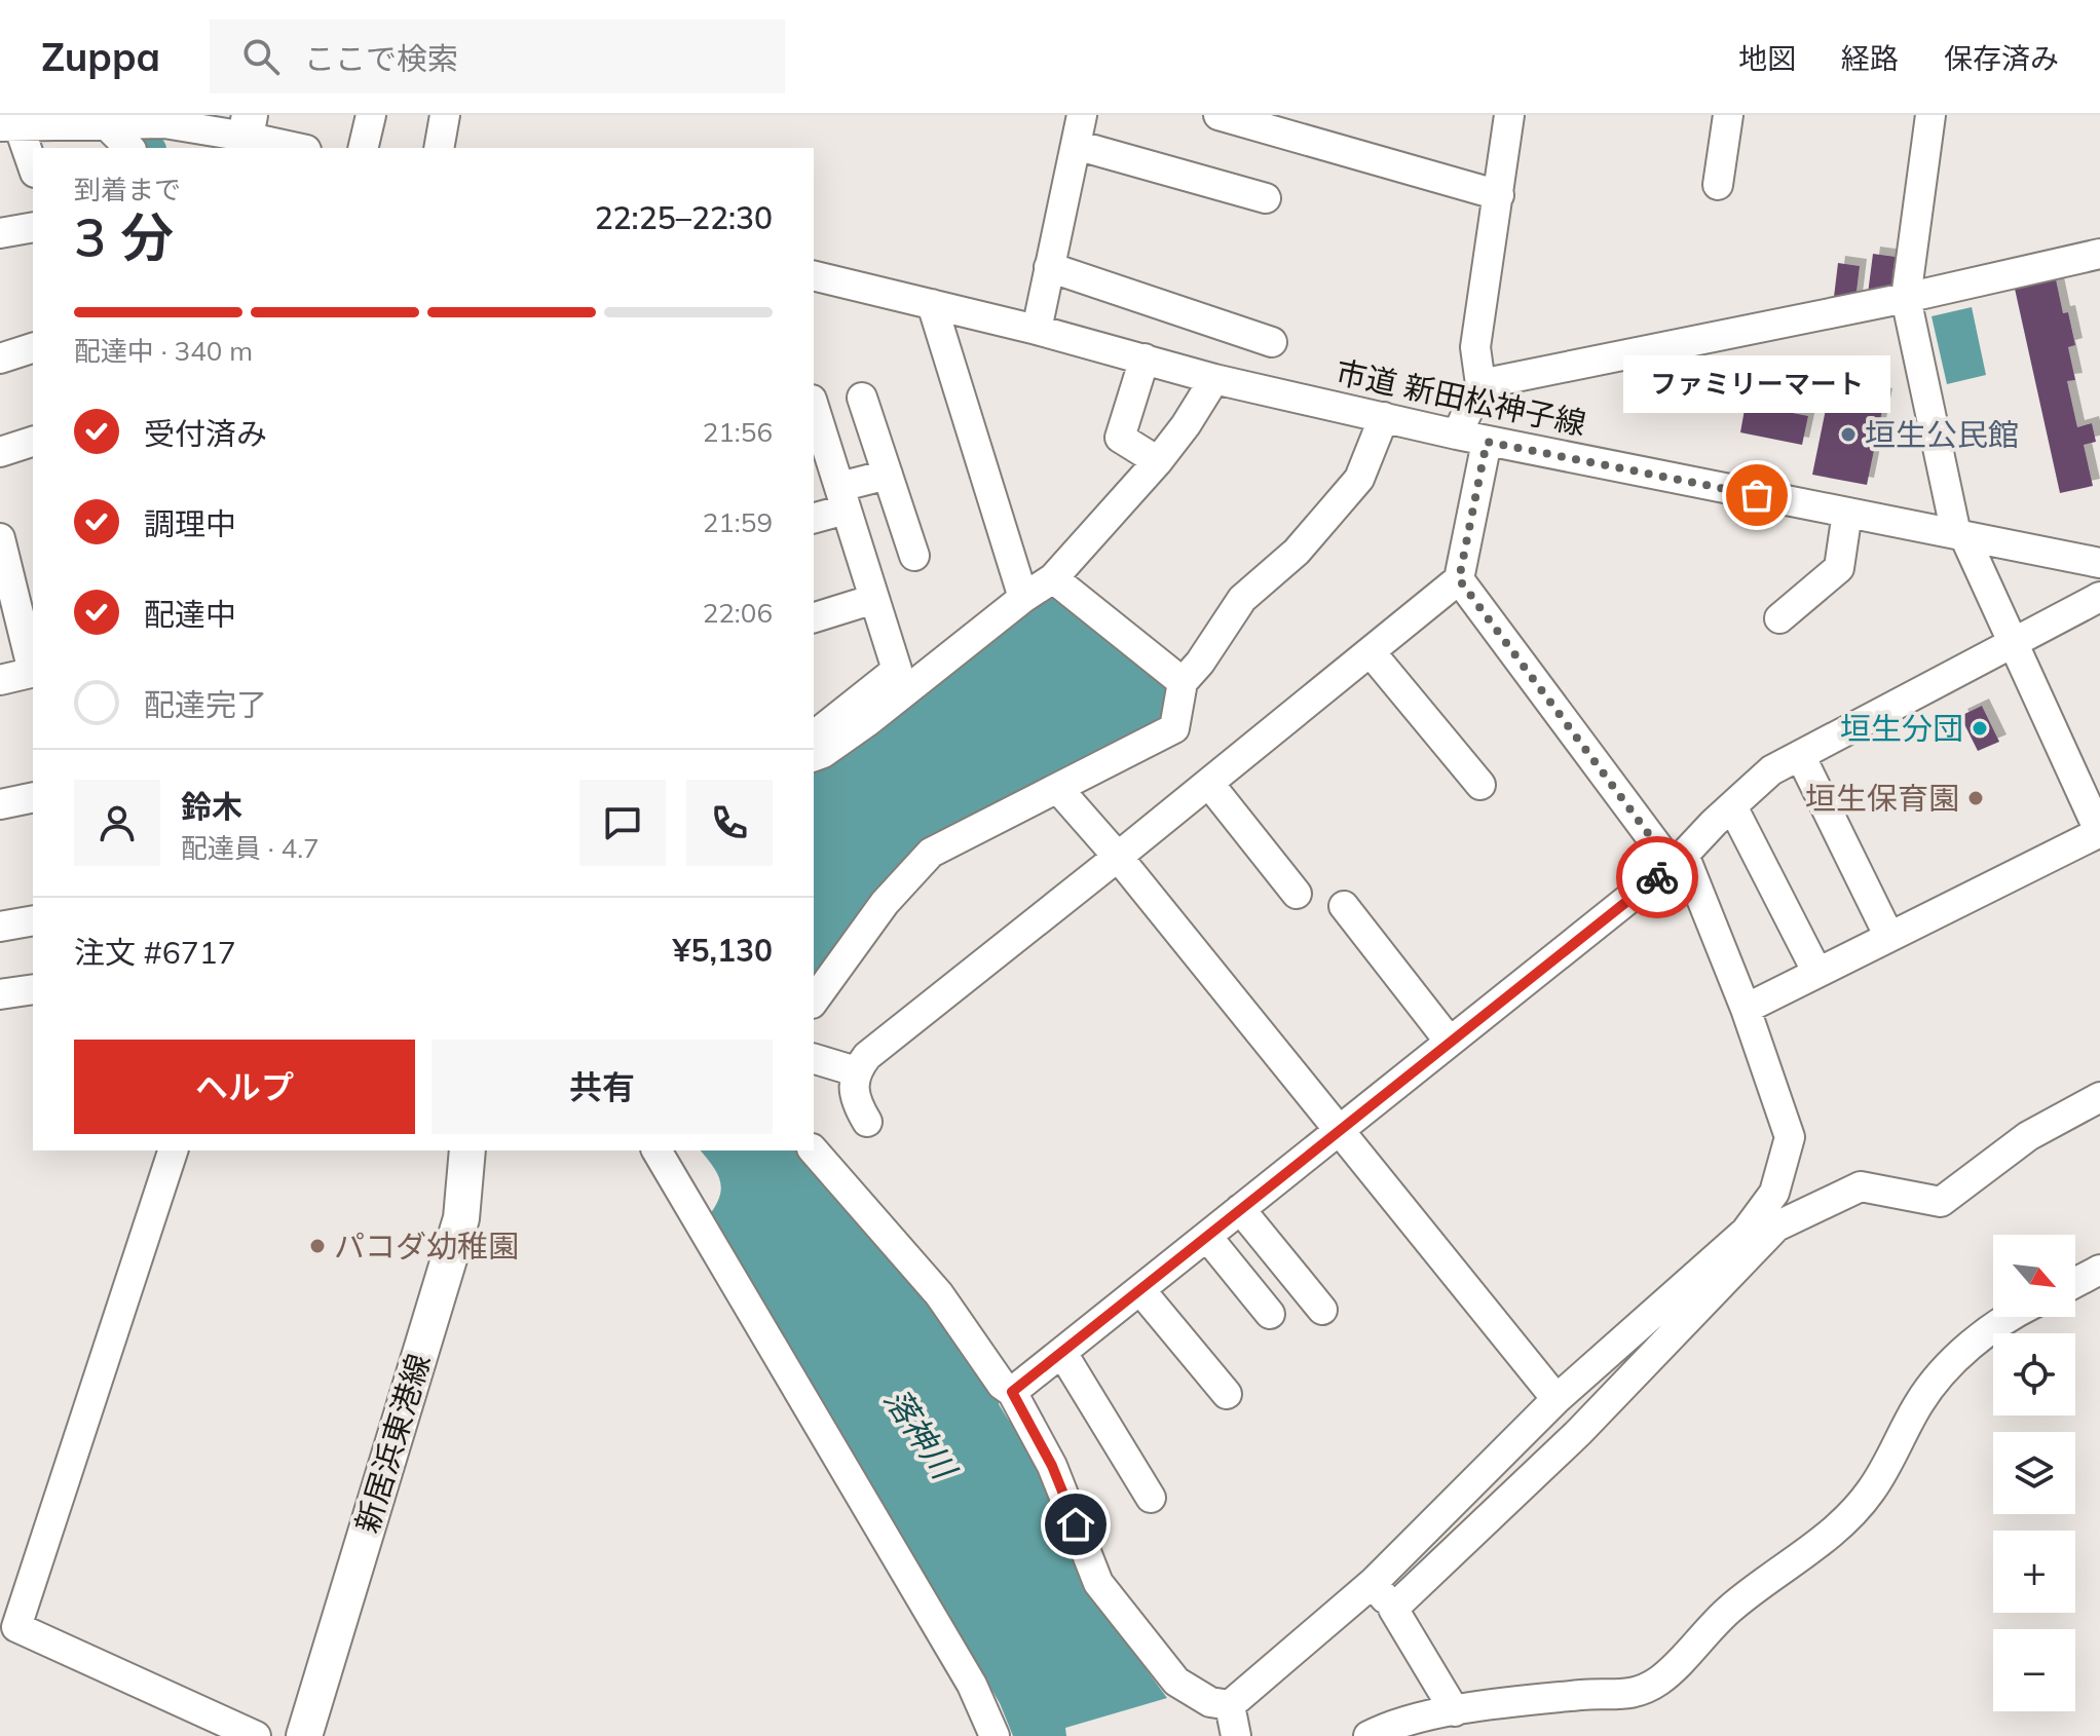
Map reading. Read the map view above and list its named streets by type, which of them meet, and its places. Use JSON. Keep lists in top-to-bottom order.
{
  "streets": {
    "main road": ["新居浜東港線"],
    "street": ["市道 新田松神子線"]
  },
  "water": ["落神川"],
  "places": [
    "垣生公民館",
    "ファミリーマート",
    "垣生分団",
    "垣生保育園",
    "パコダ幼稚園"
  ],
  "north": "bottom right",
  "page": {
    "header": "Zuppa",
    "search": "ここで検索",
    "nav": ["地図", "経路", "保存済み"],
    "heading": ["3 分", "到着まで", "22:25–22:30"],
    "panel": [
      "鈴木",
      "配達員 · 4.7",
      "注文 #6717",
      "¥5,130"
    ],
    "bar": "配達中 · 340 m",
    "bubble": "ファミリーマート",
    "list": [
      ["受付済み", "21:56"],
      ["調理中", "21:59"],
      ["配達中", "22:06"],
      "配達完了"
    ],
    "buttons": ["ヘルプ", "共有"],
    "map_buttons": ["+", "−"]
  }
}
